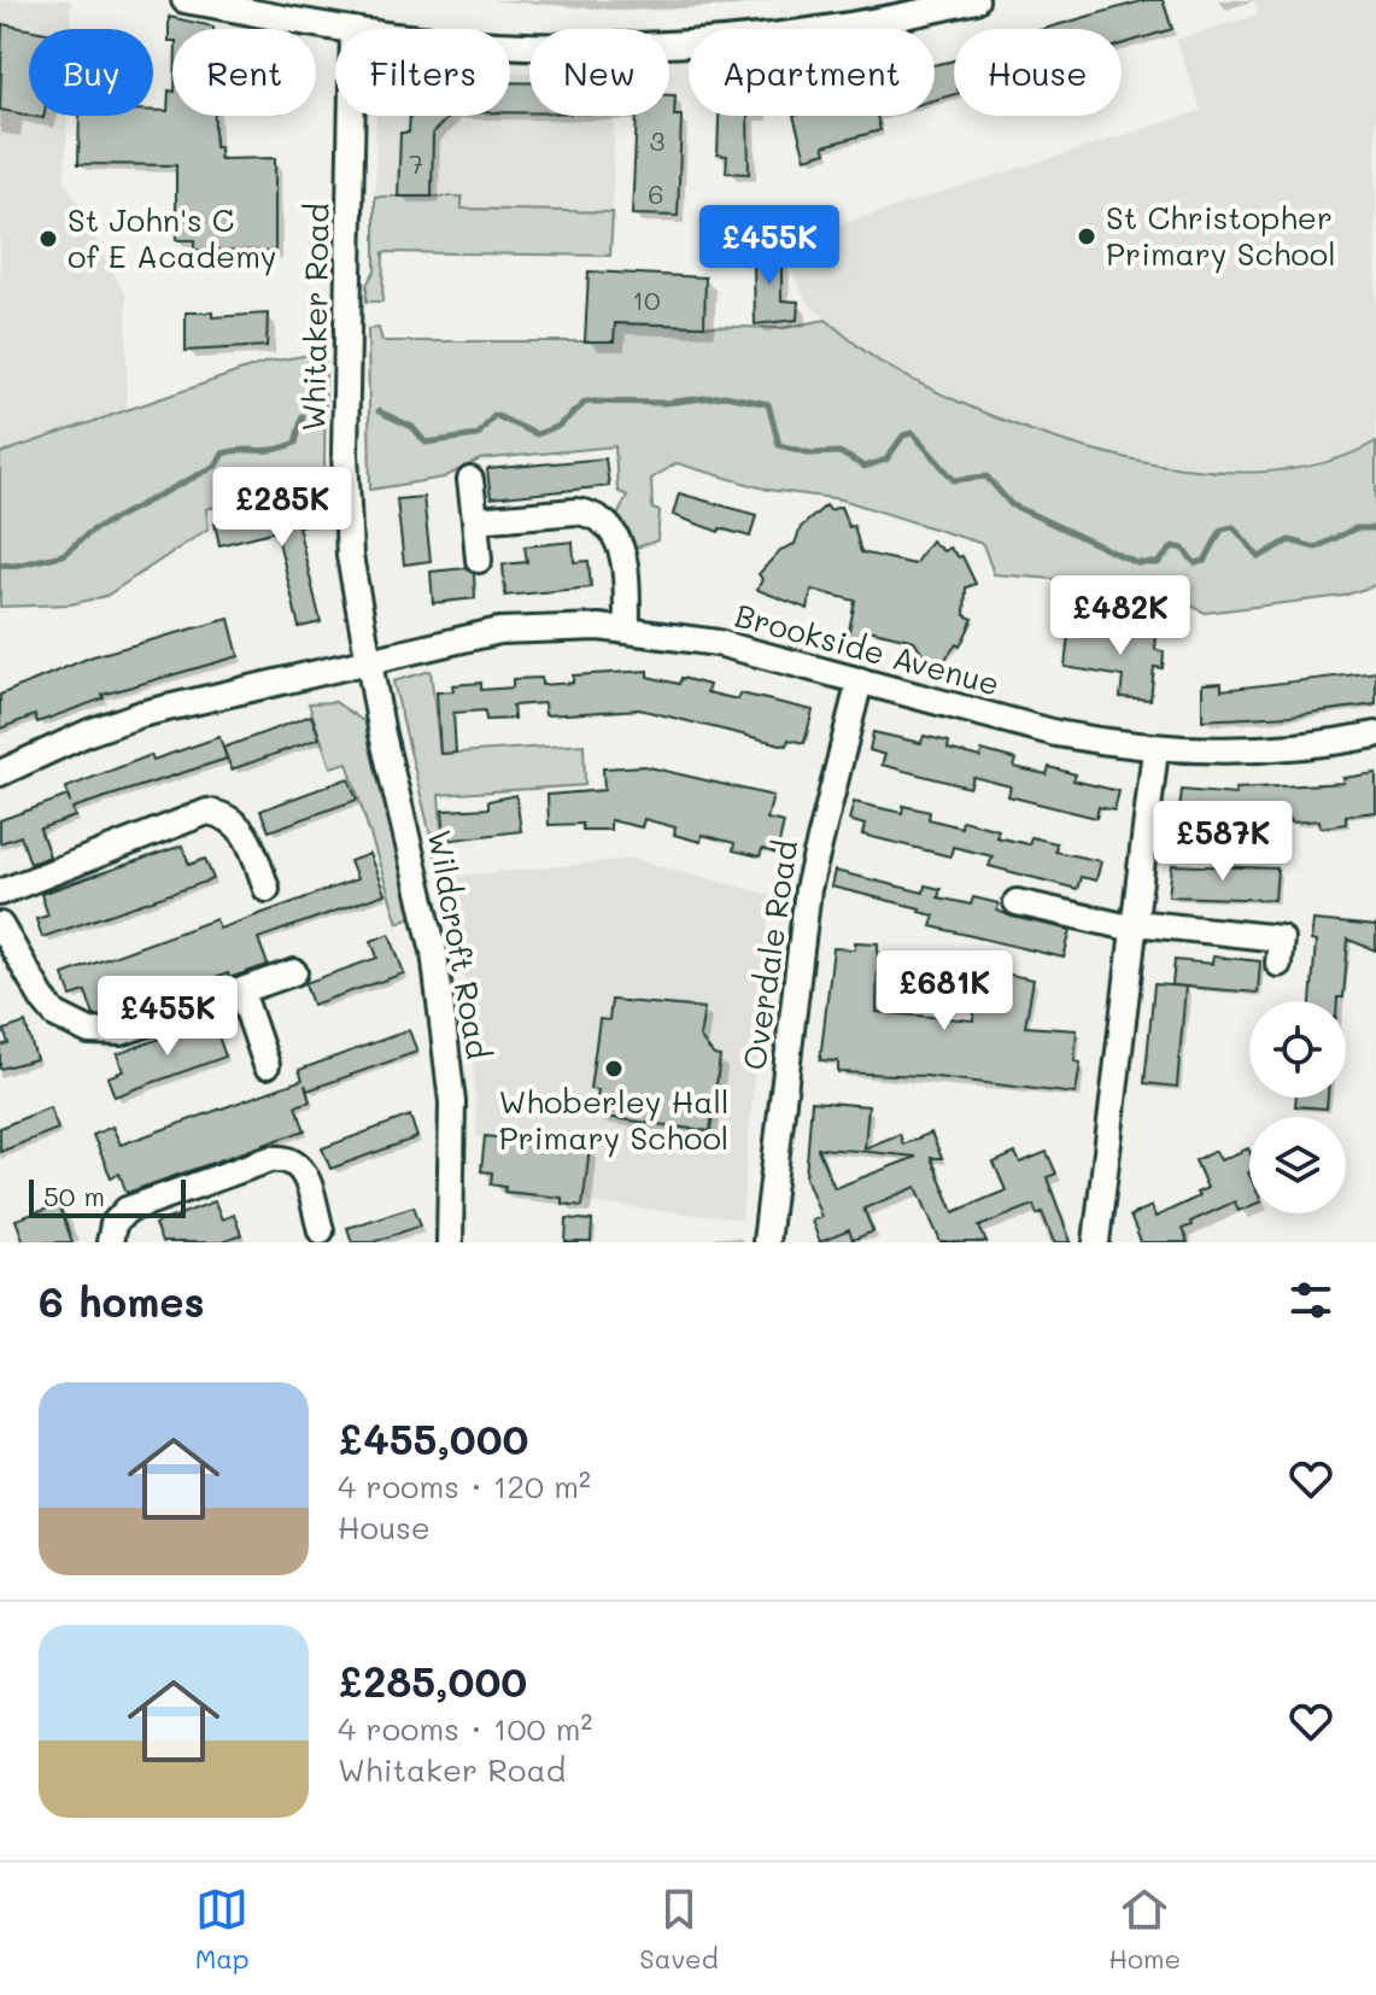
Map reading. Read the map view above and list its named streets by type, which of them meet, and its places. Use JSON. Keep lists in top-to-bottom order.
{
  "streets": {
    "street": [
      "Whitaker Road",
      "Brookside Avenue",
      "Wildcroft Road",
      "Overdale Road"
    ]
  },
  "crossings": [
    ["Whitaker Road", "Brookside Avenue"],
    ["Whitaker Road", "Wildcroft Road"],
    ["Brookside Avenue", "Wildcroft Road"],
    ["Brookside Avenue", "Overdale Road"]
  ],
  "places": ["St Christopher Primary School", "St John's C of E Academy", "Whoberley Hall Primary School"],
  "house_numbers": [
    "3",
    "7",
    "6",
    "10"
  ],
  "scale_bar": "50 m",
  "page": {
    "chip": [
      "Buy",
      "Rent",
      "Filters",
      "New",
      "Apartment",
      "House"
    ],
    "price": [
      "£455K",
      "£285K",
      "£482K",
      "£587K",
      "£681K",
      "£455K"
    ],
    "scale": "50 m",
    "heading": "6 homes",
    "list": [
      {
        "name": "£455,000",
        "note": "4 rooms · 120 m² · House"
      },
      {
        "name": "£285,000",
        "note": "4 rooms · 100 m² · Whitaker Road"
      }
    ],
    "tabs": ["Map", "Saved", "Home"]
  }
}
